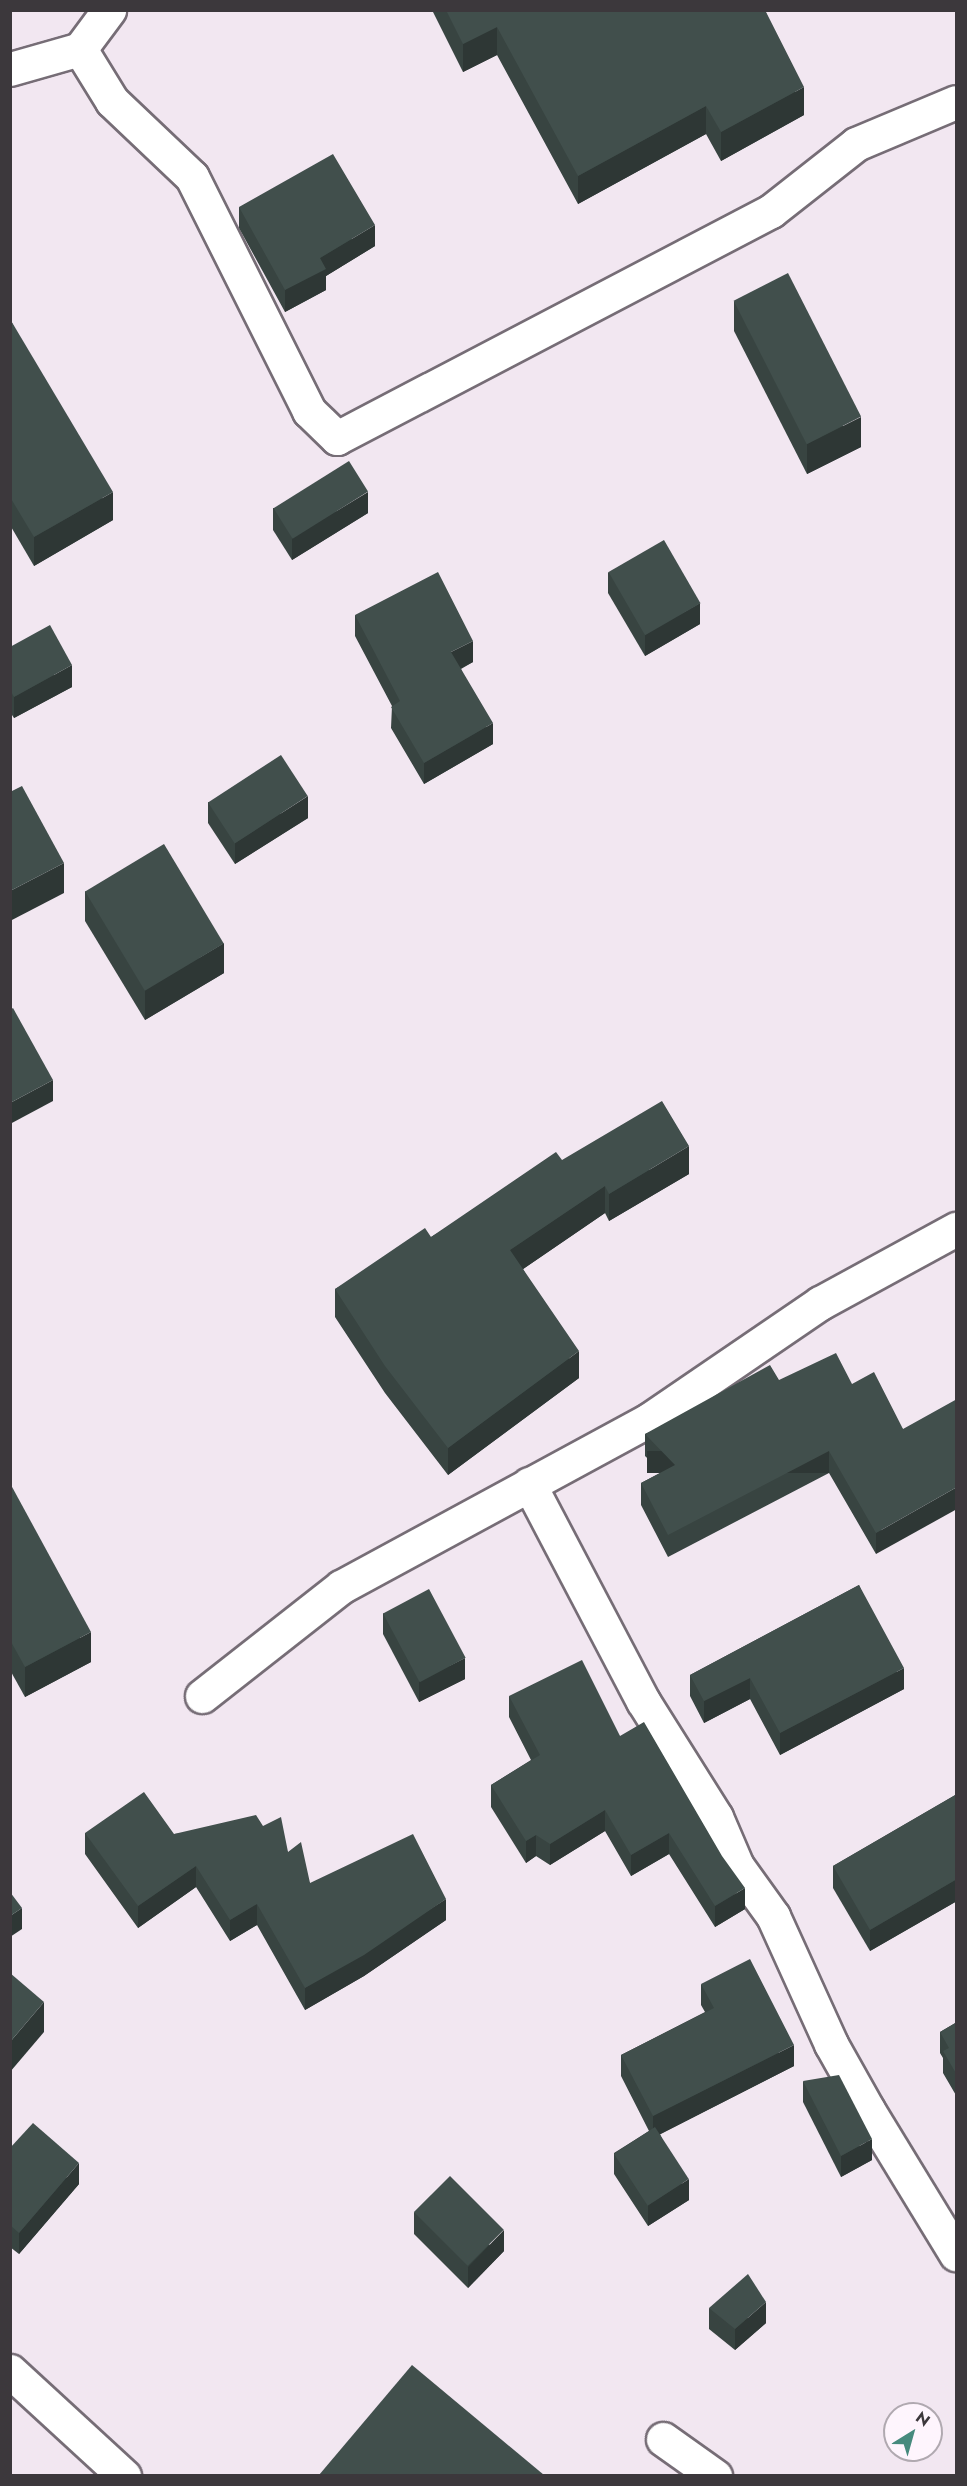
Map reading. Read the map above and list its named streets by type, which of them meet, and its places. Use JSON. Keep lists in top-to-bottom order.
{
  "north": "top right"
}
